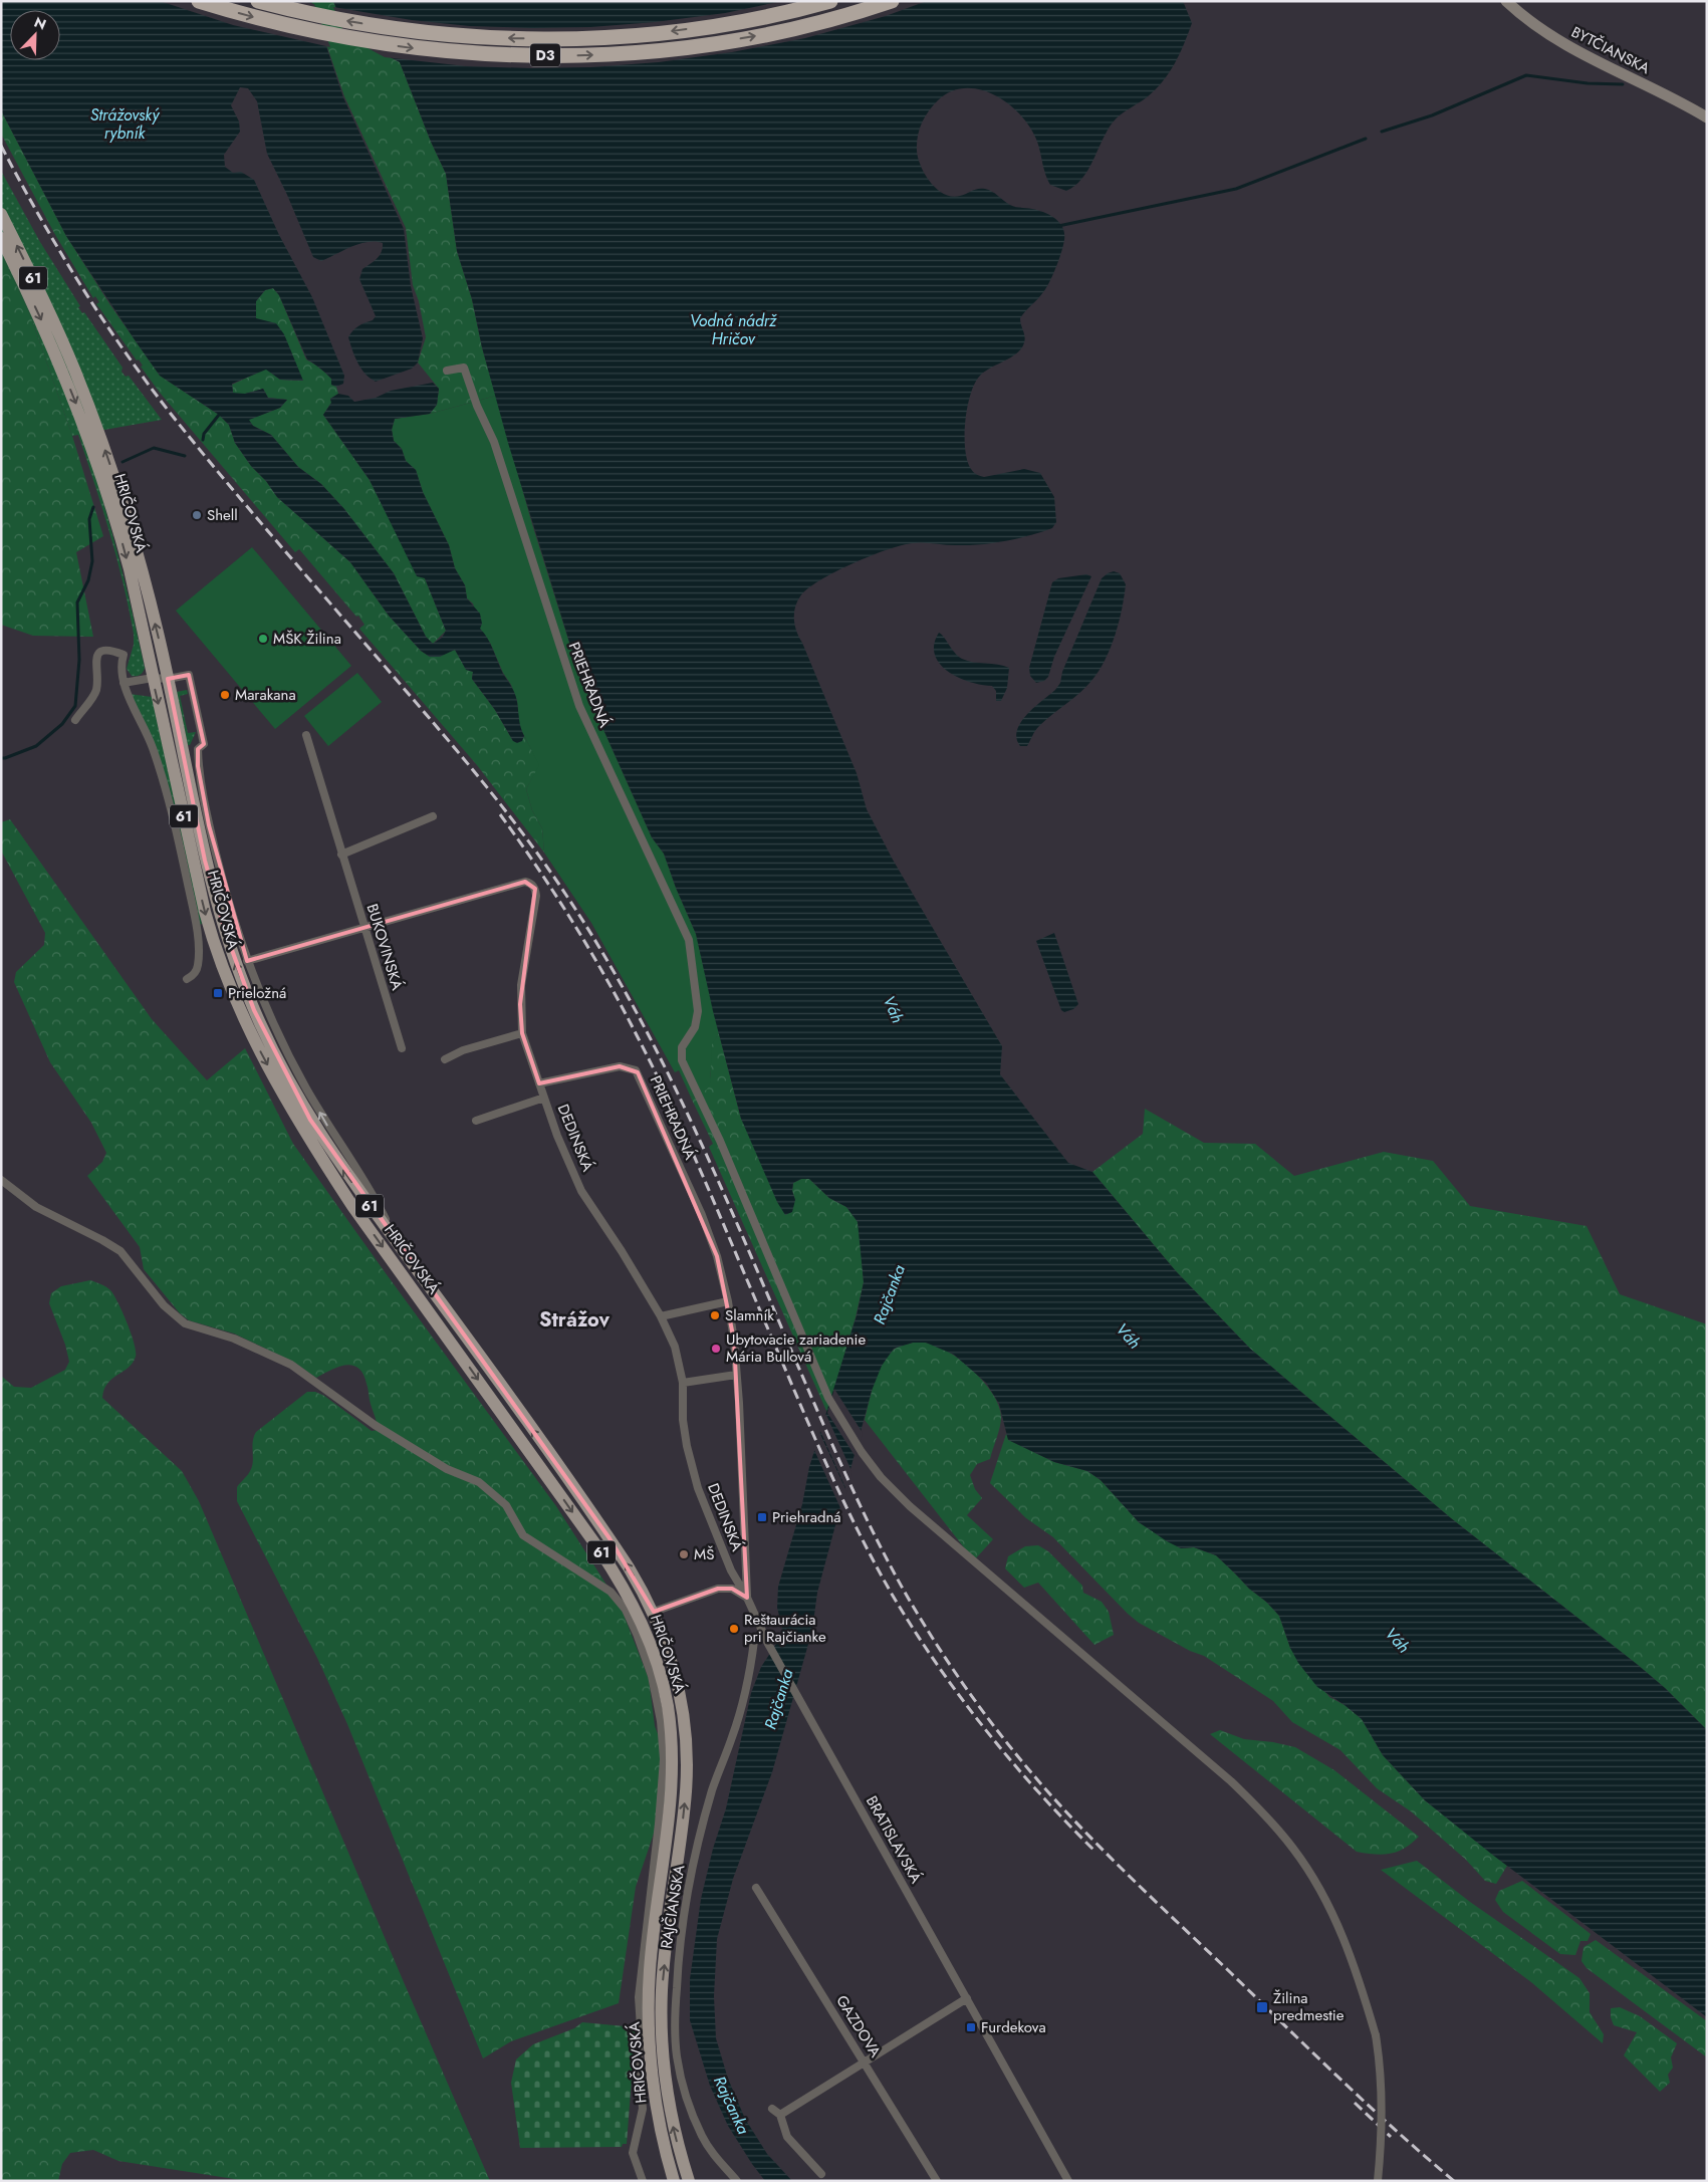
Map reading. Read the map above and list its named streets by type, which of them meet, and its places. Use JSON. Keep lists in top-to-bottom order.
{
  "streets": {
    "highway": ["D3"],
    "main road": ["BYTČIANSKA", "61", "HRIČOVSKÁ"],
    "street": [
      "PRIEHRADNÁ",
      "BUKOVINSKÁ",
      "DEDINSKÁ",
      "BRATISLAVSKÁ",
      "RAJČIANSKA",
      "GAZDOVA"
    ]
  },
  "crossings": [
    ["PRIEHRADNÁ", "DEDINSKÁ"],
    ["PRIEHRADNÁ", "BRATISLAVSKÁ"],
    ["BUKOVINSKÁ", "DEDINSKÁ"],
    ["DEDINSKÁ", "BRATISLAVSKÁ"],
    ["BRATISLAVSKÁ", "RAJČIANSKA"]
  ],
  "districts": ["Strážov"],
  "water": [
    "Strážovský rybník",
    "Vodná nádrž Hričov",
    "Váh",
    "Rajčanka"
  ],
  "places": {
    "other": [
      "Shell",
      "MŠK Žilina",
      "Marakana",
      "Slamník",
      "Ubytovacie zariadenie Mária Bullová",
      "MŠ",
      "Reštaurácia pri Rajčianke"
    ],
    "transit": [
      "Prieložná",
      "Priehradná",
      "Žilina predmestie",
      "Furdekova"
    ]
  },
  "north": "top right"
}
